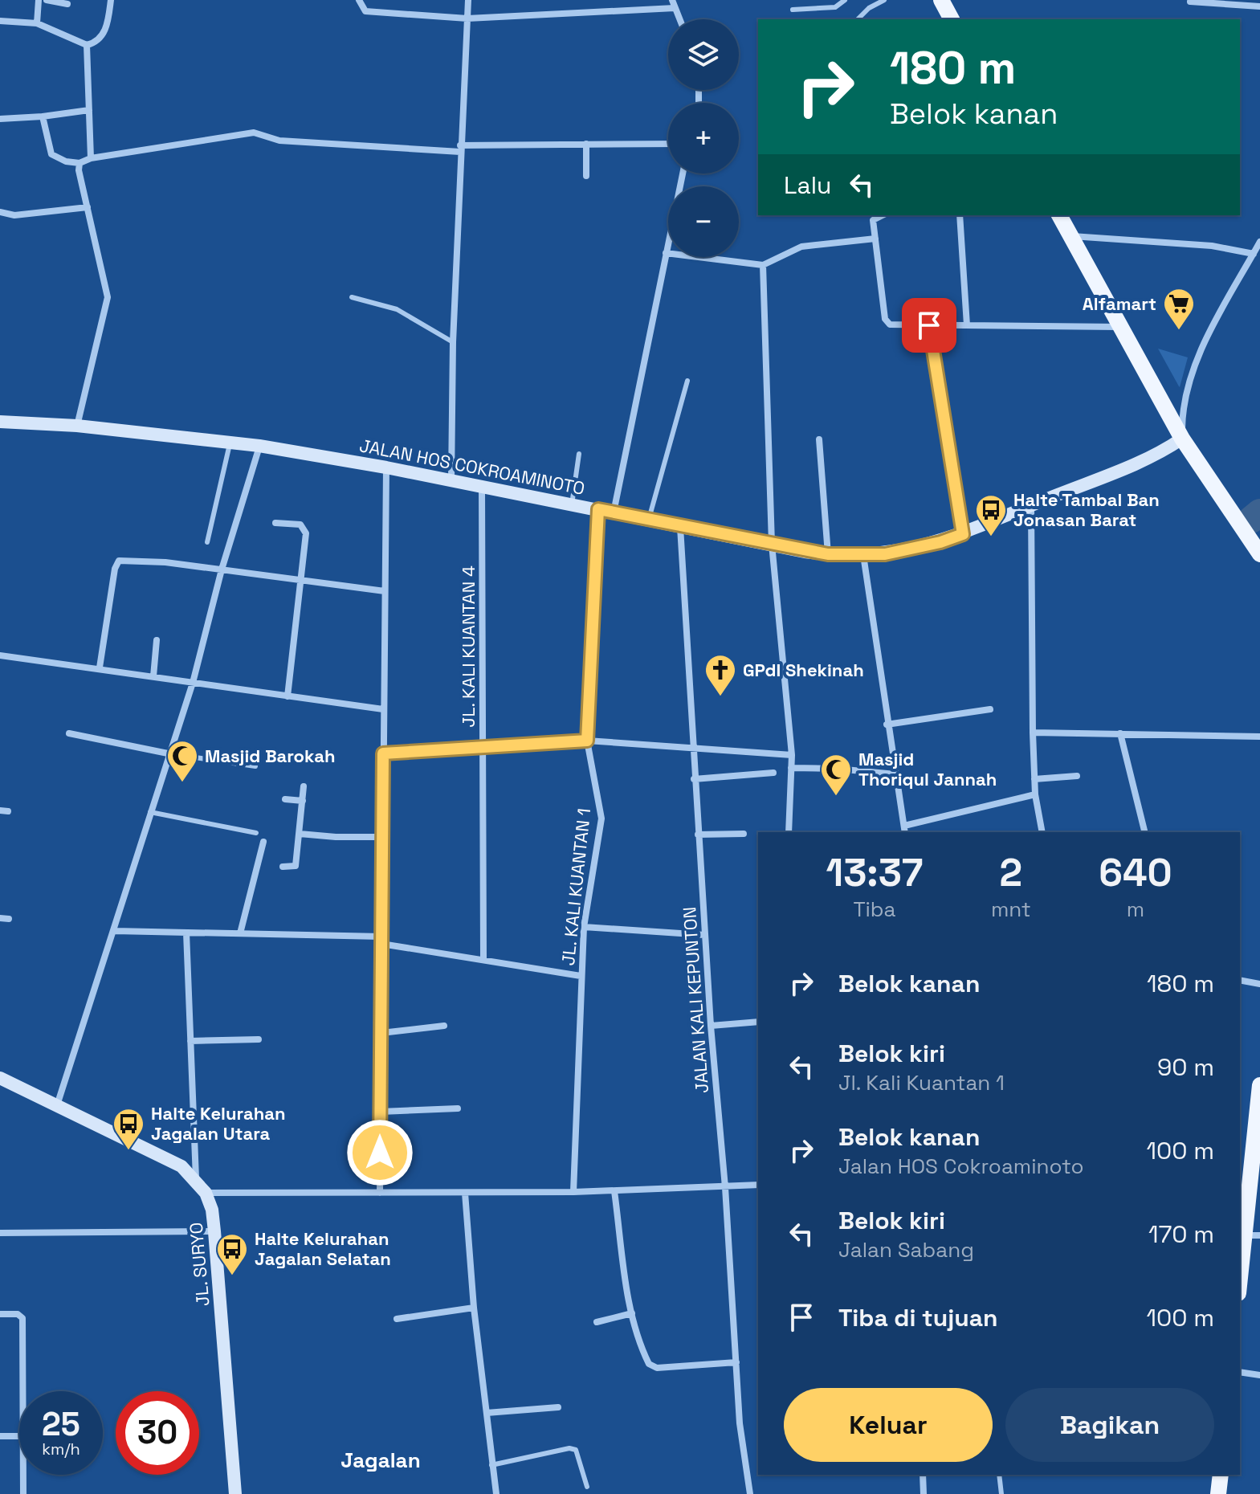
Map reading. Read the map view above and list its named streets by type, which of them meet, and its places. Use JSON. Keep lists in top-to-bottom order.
{
  "streets": {
    "main road": ["JALAN HOS COKROAMINOTO", "JL. SURYO"],
    "street": ["JL. KALI KUANTAN 4", "JL. KALI KUANTAN 1", "JALAN KALI KEPUNTON"]
  },
  "crossings": [
    ["JALAN HOS COKROAMINOTO", "JL. KALI KUANTAN 4"],
    ["JALAN HOS COKROAMINOTO", "JL. KALI KUANTAN 1"],
    ["JALAN HOS COKROAMINOTO", "JALAN KALI KEPUNTON"]
  ],
  "districts": ["Jagalan"],
  "places": {
    "supermarket": ["Alfamart"],
    "bus stop": ["Halte Tambal Ban Jonasan Barat", "Halte Kelurahan Jagalan Utara", "Halte Kelurahan Jagalan Selatan"],
    "church": ["GPdI Shekinah"],
    "mosque": ["Masjid Barokah", "Masjid Thoriqul Jannah"]
  },
  "page": {
    "map_buttons": ["+", "−"],
    "turn": ["180 m", "Belok kanan"],
    "then": "Lalu",
    "eta": [
      "13:37",
      "Tiba",
      "2",
      "mnt",
      "640",
      "m"
    ],
    "list": [
      {
        "name": "Belok kanan",
        "value": "180 m"
      },
      {
        "name": "Belok kiri",
        "note": "Jl. Kali Kuantan 1",
        "value": "90 m"
      },
      {
        "name": "Belok kanan",
        "note": "Jalan HOS Cokroaminoto",
        "value": "100 m"
      },
      {
        "name": "Belok kiri",
        "note": "Jalan Sabang",
        "value": "170 m"
      },
      {
        "name": "Tiba di tujuan",
        "value": "100 m"
      }
    ],
    "buttons": ["Keluar", "Bagikan"],
    "speed": "25 km/h",
    "limit": "30"
  }
}
